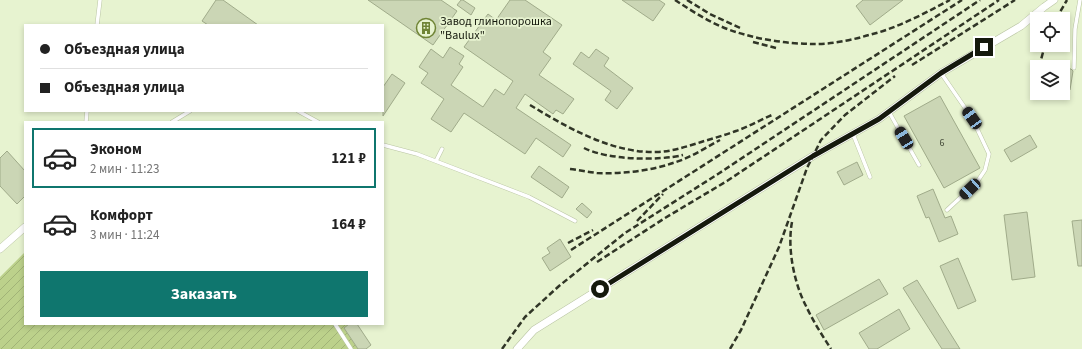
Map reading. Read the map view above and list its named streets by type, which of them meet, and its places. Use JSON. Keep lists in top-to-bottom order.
{
  "places": {
    "building": ["Завод глинопорошка \"Baulux\""]
  },
  "house_numbers": ["6"],
  "page": {
    "banner": ["Объездная улица", "Объездная улица"],
    "list": [
      {
        "name": "Эконом",
        "note": "2 мин · 11:23",
        "value": "121 ₽"
      },
      {
        "name": "Комфорт",
        "note": "3 мин · 11:24",
        "value": "164 ₽"
      }
    ],
    "buttons": "Заказать"
  }
}
